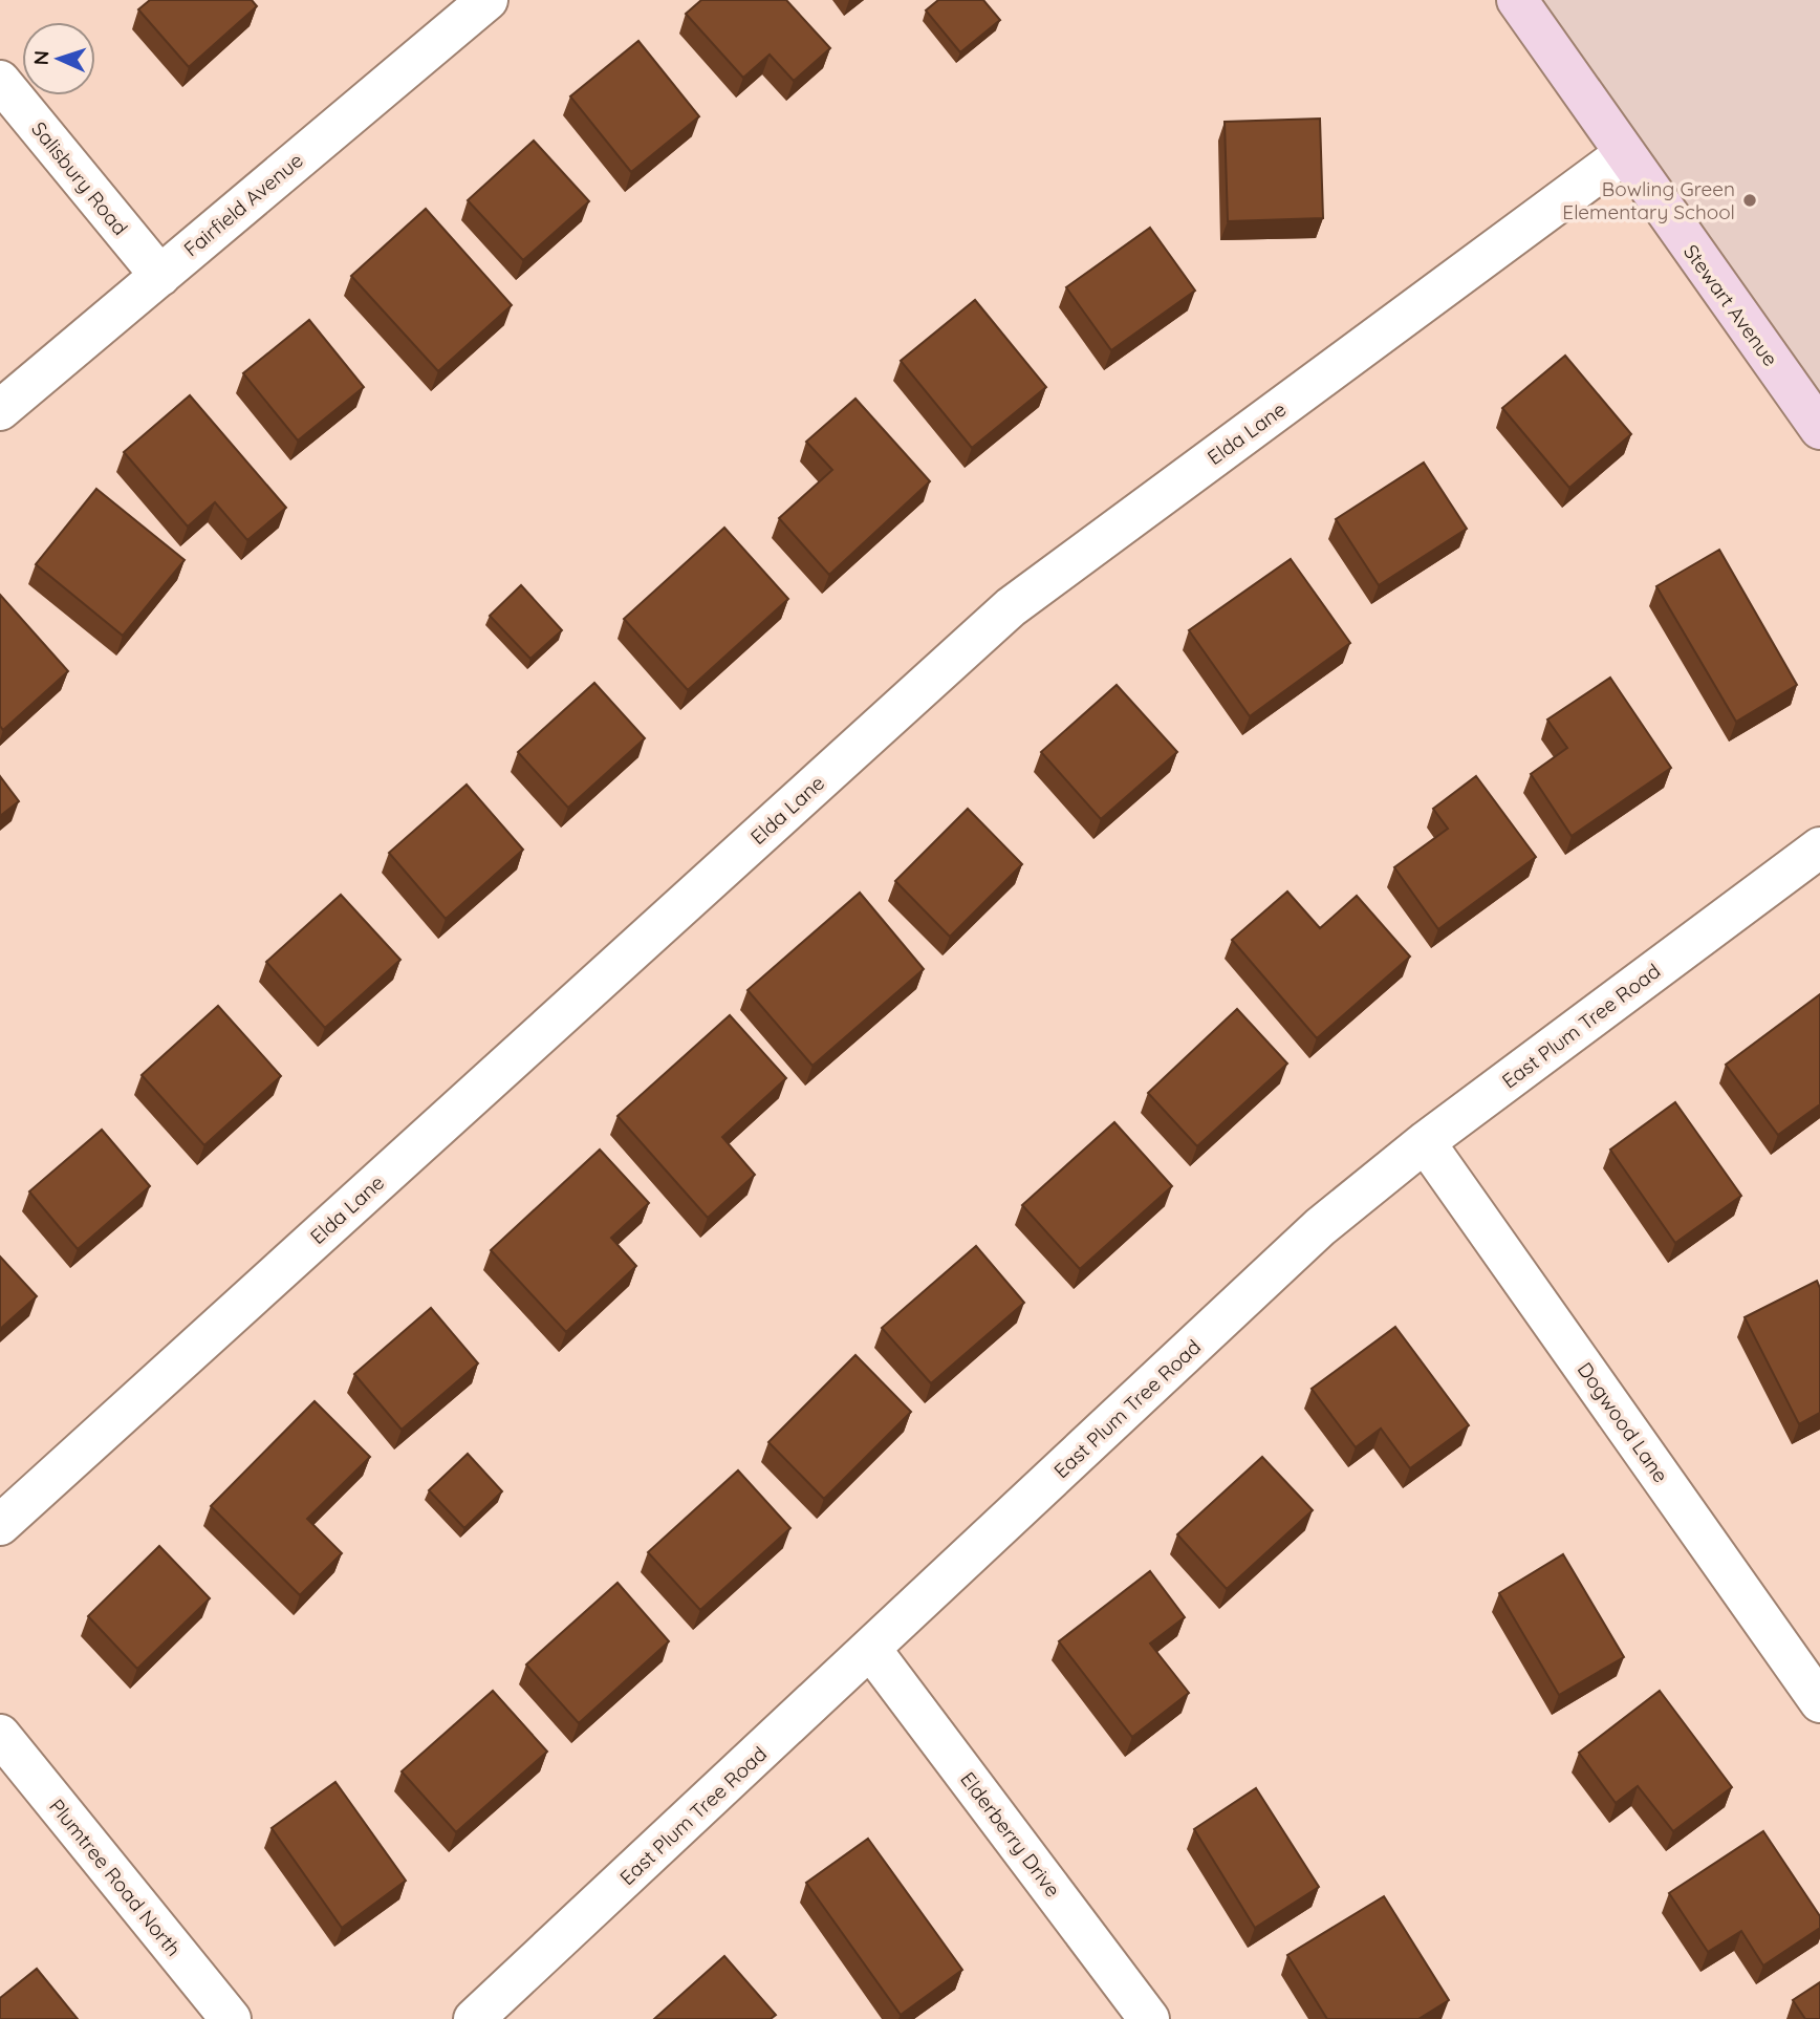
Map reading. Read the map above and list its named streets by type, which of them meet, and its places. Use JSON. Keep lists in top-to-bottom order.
{
  "streets": {
    "street": [
      "Salisbury Road",
      "Fairfield Avenue",
      "Stewart Avenue",
      "Elda Lane",
      "East Plum Tree Road",
      "Dogwood Lane",
      "Elderberry Drive",
      "Plumtree Road North"
    ]
  },
  "crossings": [
    ["Salisbury Road", "Fairfield Avenue"],
    ["Stewart Avenue", "Elda Lane"],
    ["East Plum Tree Road", "Dogwood Lane"],
    ["East Plum Tree Road", "Elderberry Drive"]
  ],
  "places": ["Bowling Green Elementary School"],
  "north": "left"
}
